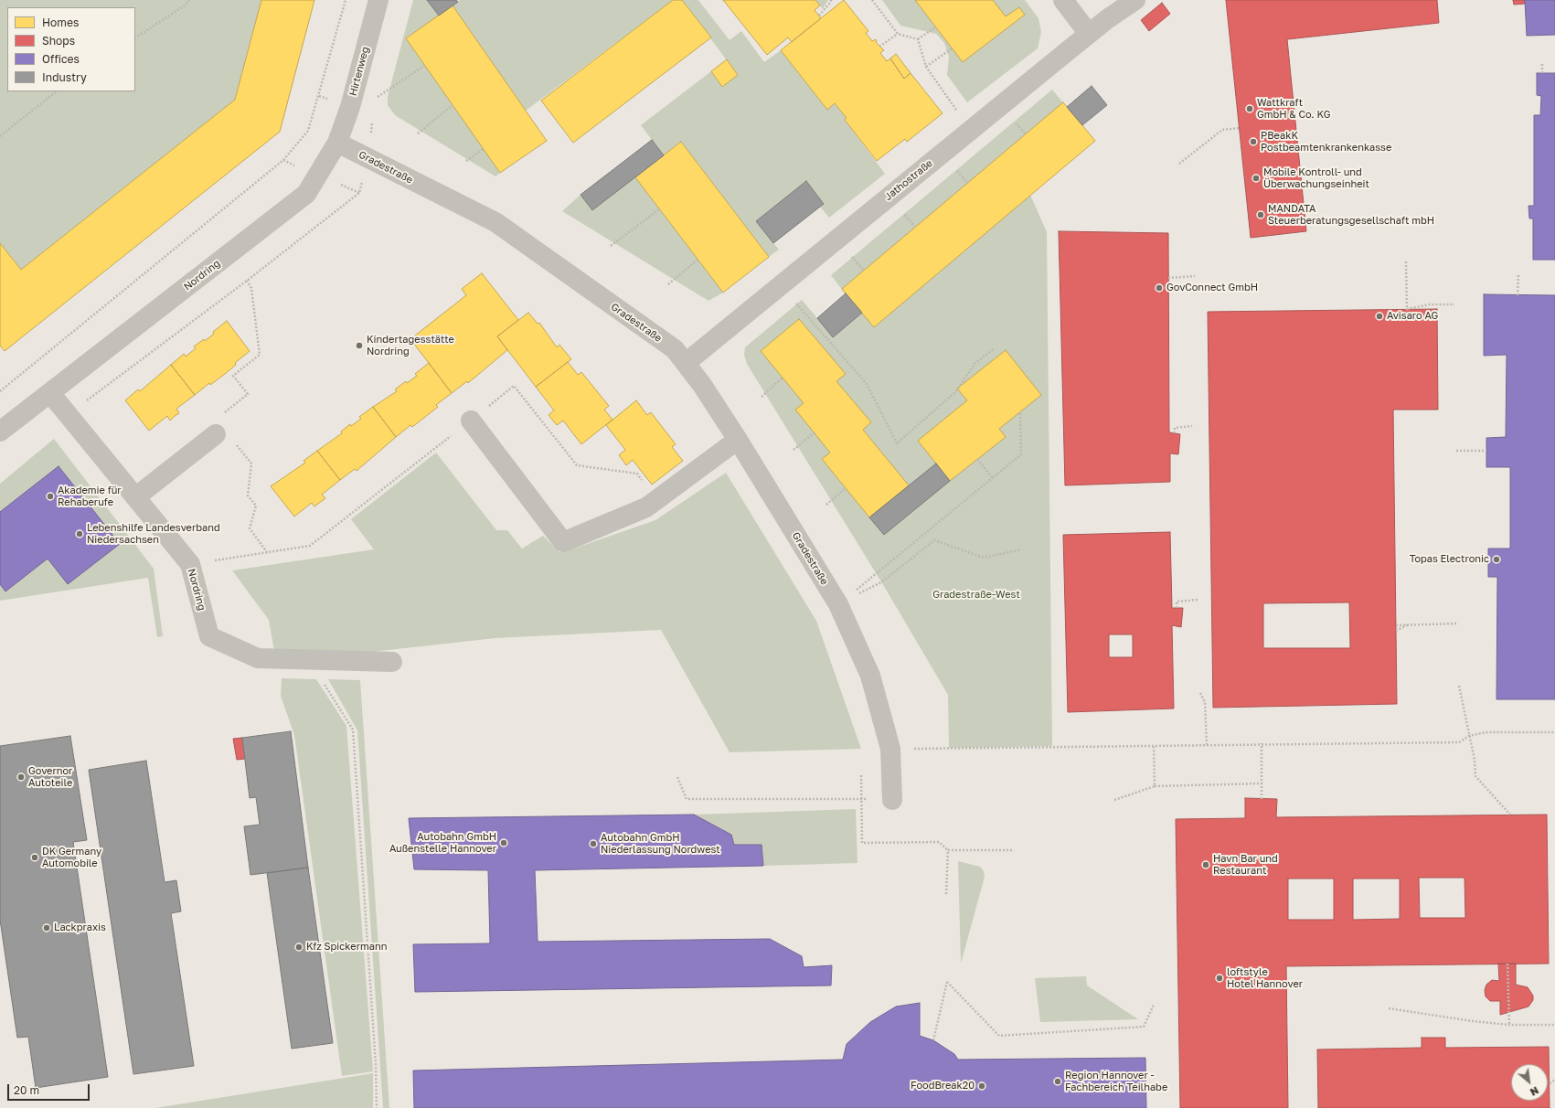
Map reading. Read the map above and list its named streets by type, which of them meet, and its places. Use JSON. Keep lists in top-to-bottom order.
{
  "streets": {
    "street": [
      "Hirtenweg",
      "Gradestraße",
      "Jathostraße",
      "Nordring"
    ]
  },
  "crossings": [
    ["Hirtenweg", "Gradestraße"],
    ["Hirtenweg", "Nordring"],
    ["Gradestraße", "Jathostraße"],
    ["Gradestraße", "Nordring"]
  ],
  "parks": ["Gradestraße-West"],
  "places": [
    "Wattkraft GmbH & Co. KG",
    "PBeakK Postbeamtenkrankenkasse",
    "Mobile Kontroll- und Überwachungseinheit",
    "MANDATA Steuerberatungsgesellschaft mbH",
    "GovConnect GmbH",
    "Avisaro AG",
    "Kindertagesstätte Nordring",
    "Akademie für Rehaberufe",
    "Lebenshilfe Landesverband Niedersachsen",
    "Topas Electronic",
    "Governor Autoteile",
    "Autobahn GmbH Außenstelle Hannover",
    "Autobahn GmbH Niederlassung Nordwest",
    "DK Germany Automobile",
    "Havn Bar und Restaurant",
    "Lackpraxis",
    "Kfz Spickermann",
    "loftstyle Hotel Hannover",
    "Region Hannover - Fachbereich Teilhabe",
    "FoodBreak20"
  ],
  "legend": [
    "Homes",
    "Shops",
    "Offices",
    "Industry"
  ],
  "scale_bar": "20 m",
  "north": "bottom right"
}
